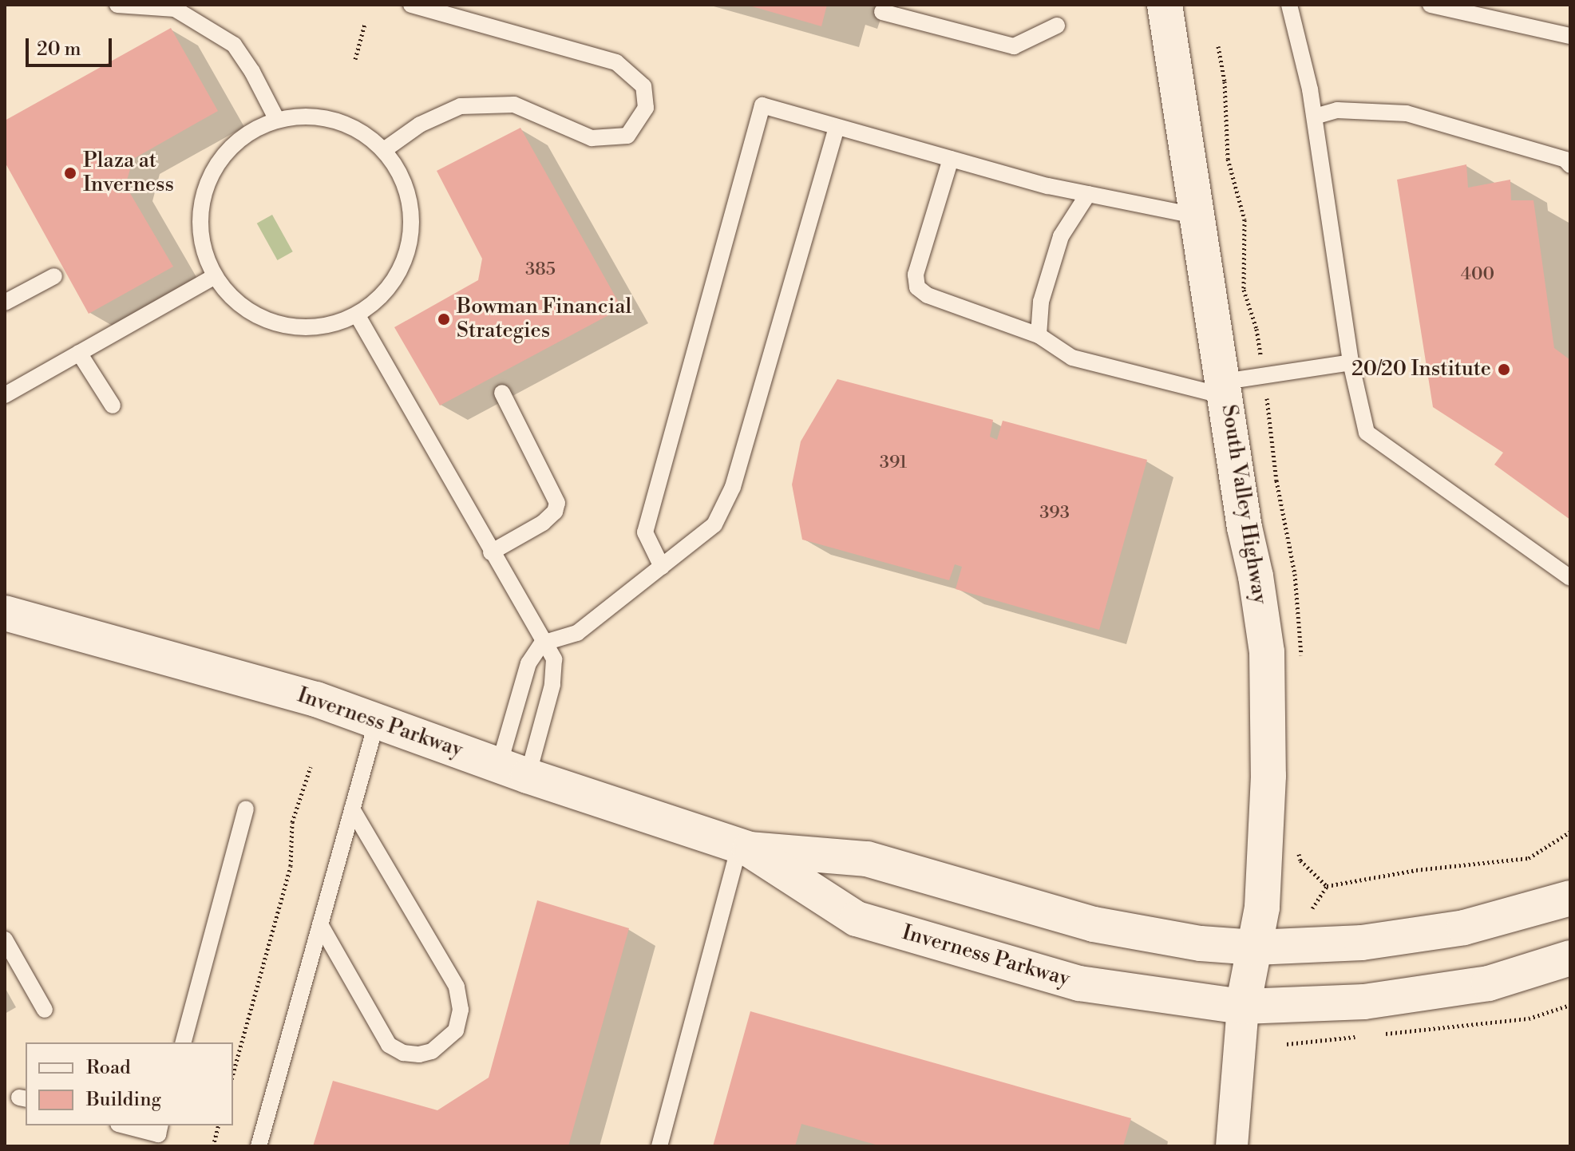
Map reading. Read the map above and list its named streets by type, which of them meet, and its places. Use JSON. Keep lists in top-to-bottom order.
{
  "streets": {
    "main road": ["South Valley Highway", "Inverness Parkway"]
  },
  "crossings": [
    ["South Valley Highway", "Inverness Parkway"]
  ],
  "places": ["Plaza at Inverness", "Bowman Financial Strategies", "20/20 Institute"],
  "house_numbers": [
    "385",
    "400",
    "391",
    "393"
  ],
  "legend": ["Road", "Building"],
  "scale_bar": "20 m"
}
